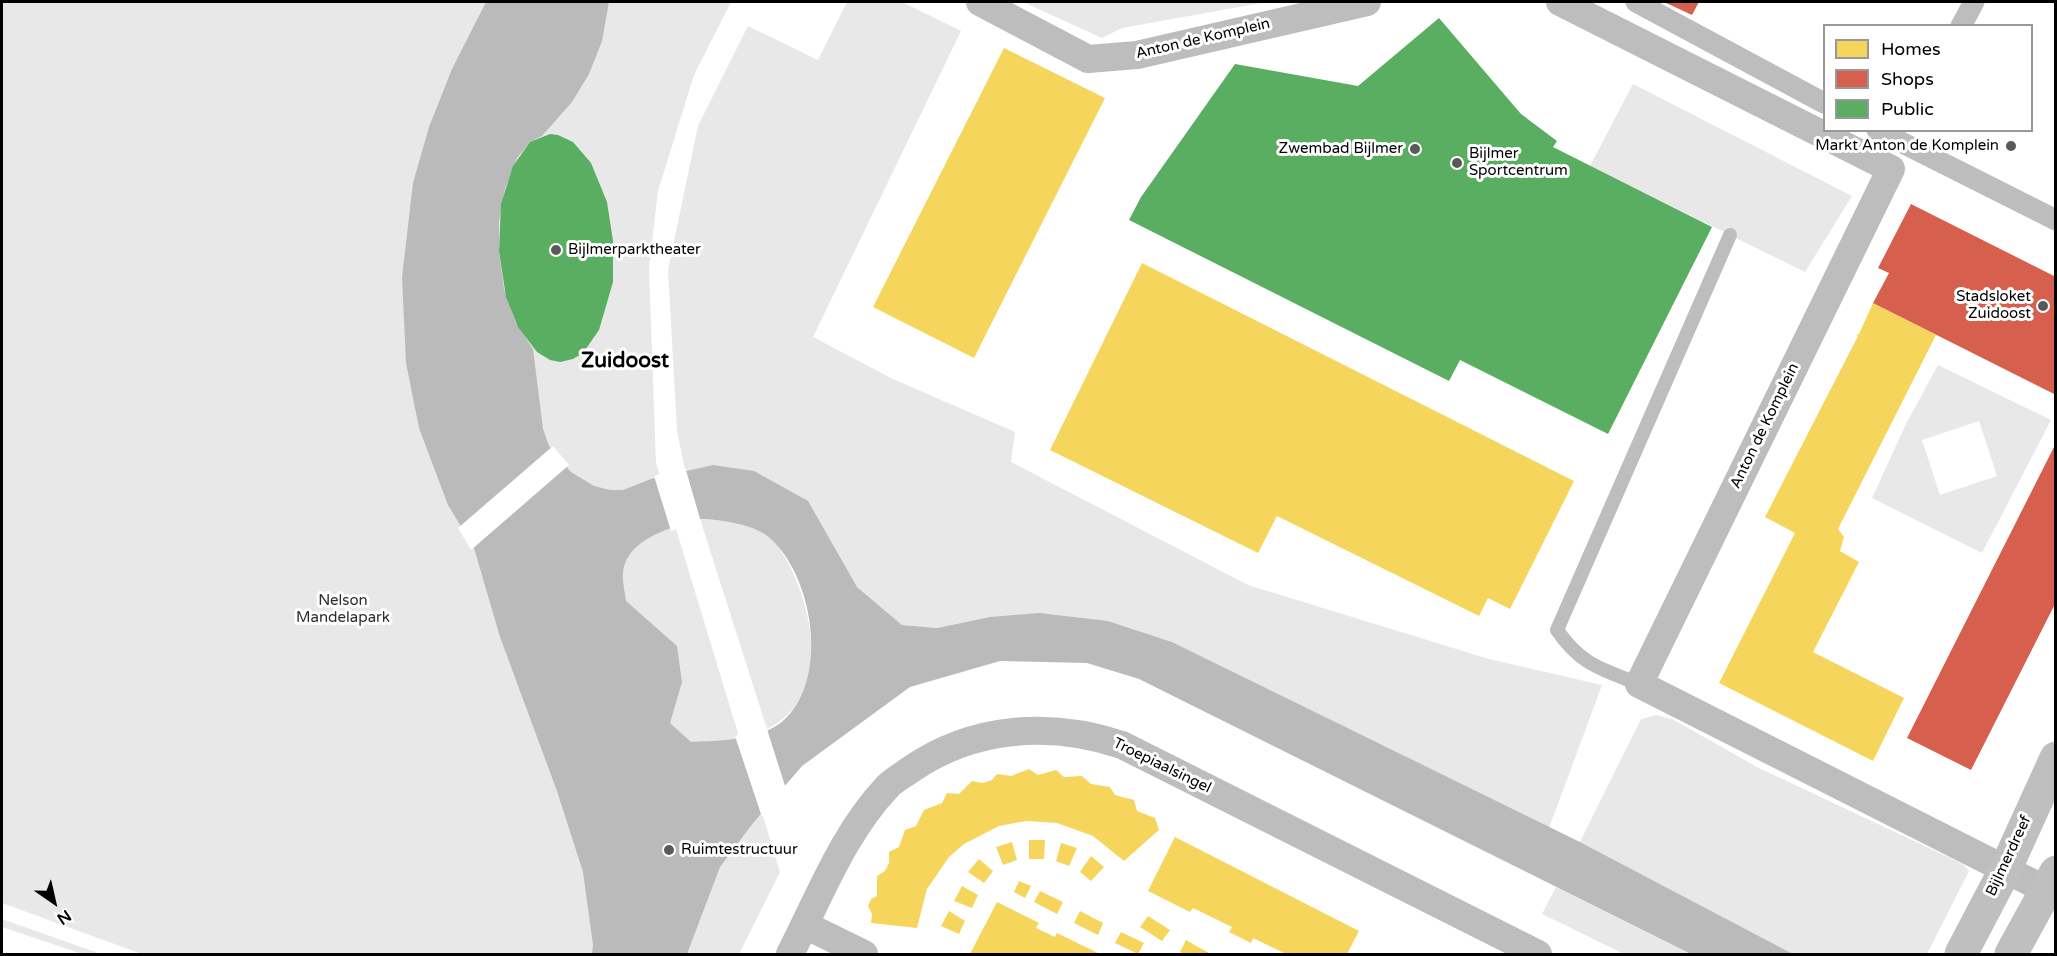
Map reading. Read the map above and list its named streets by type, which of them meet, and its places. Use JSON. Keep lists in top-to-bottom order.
{
  "streets": {
    "main road": ["Bijlmerdreef"],
    "street": ["Anton de Komplein", "Troepiaalsingel"]
  },
  "districts": ["Zuidoost"],
  "parks": ["Nelson Mandelapark"],
  "places": [
    "Markt Anton de Komplein",
    "Zwembad Bijlmer",
    "Bijlmer Sportcentrum",
    "Bijlmerparktheater",
    "Stadsloket Zuidoost",
    "Ruimtestructuur"
  ],
  "legend": ["Homes", "Shops", "Public"],
  "north": "bottom right"
}
